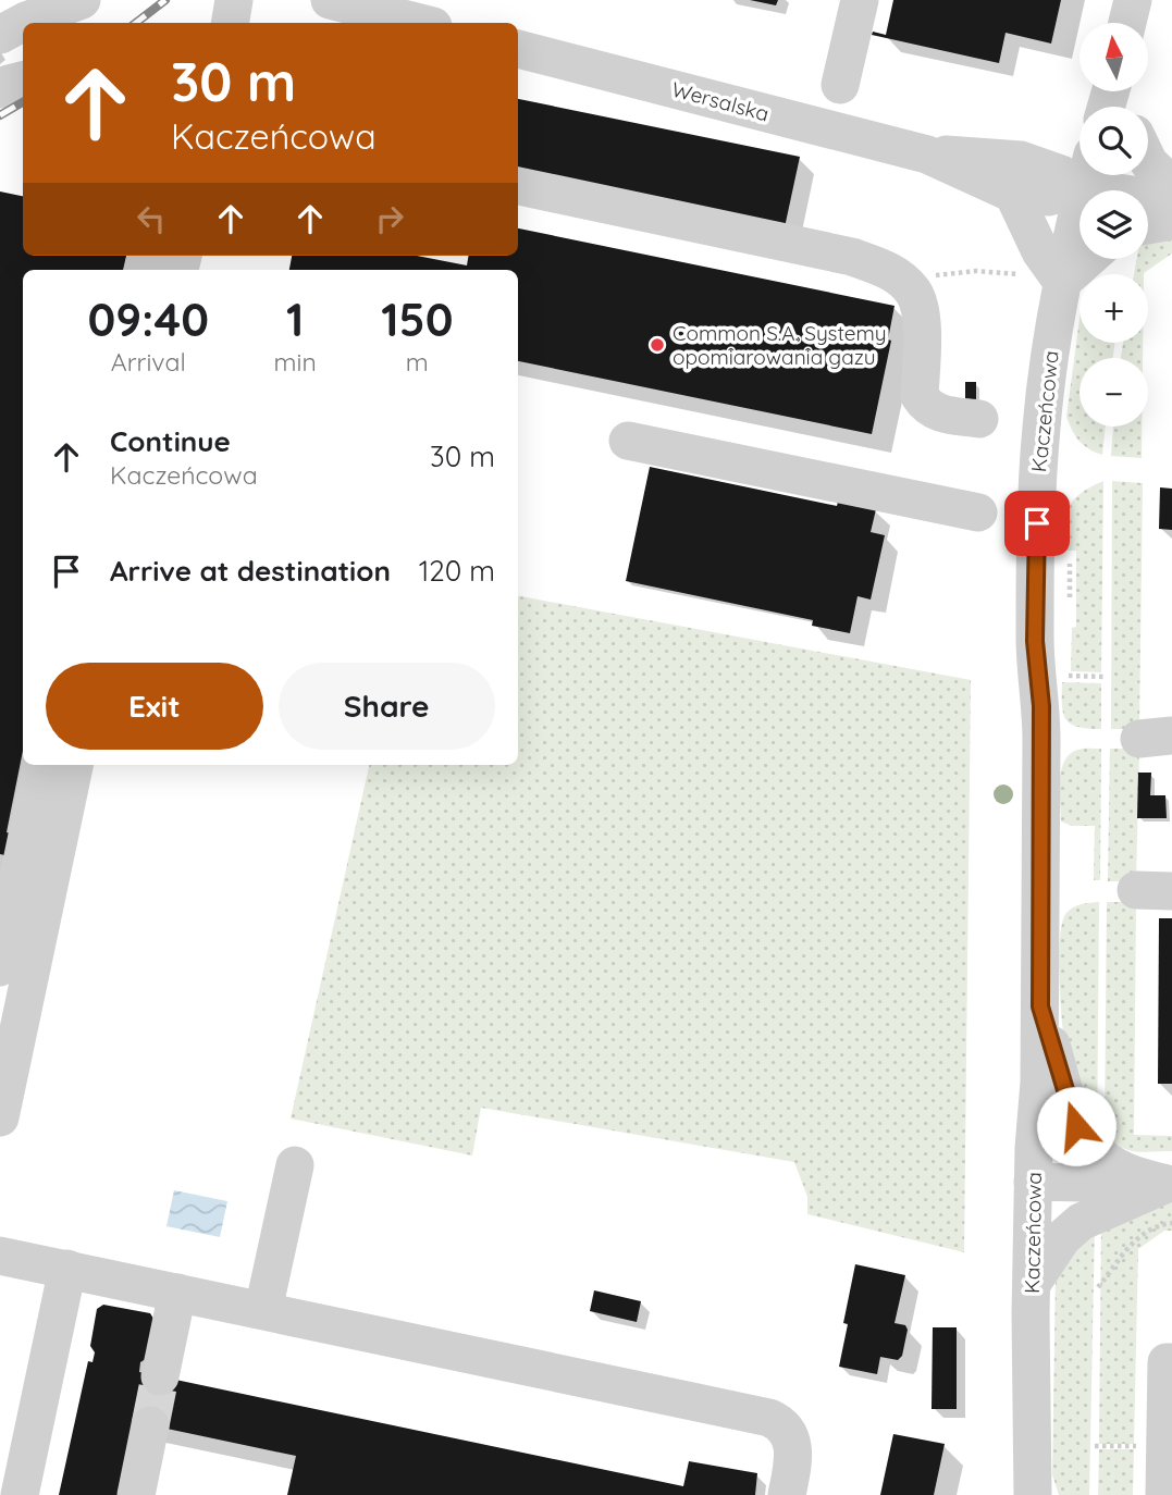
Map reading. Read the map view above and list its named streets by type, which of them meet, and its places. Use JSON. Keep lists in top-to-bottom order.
{
  "streets": {
    "street": ["Wersalska", "Kaczeńcowa"]
  },
  "places": ["Common S.A. Systemy opomiarowania gazu"],
  "north": "top",
  "page": {
    "map_buttons": ["+", "−"],
    "turn": ["30 m", "Kaczeńcowa"],
    "eta": [
      "09:40",
      "Arrival",
      "1",
      "min",
      "150",
      "m"
    ],
    "list": [
      {
        "name": "Continue",
        "note": "Kaczeńcowa",
        "value": "30 m"
      },
      {
        "name": "Arrive at destination",
        "value": "120 m"
      }
    ],
    "buttons": ["Exit", "Share"]
  }
}
